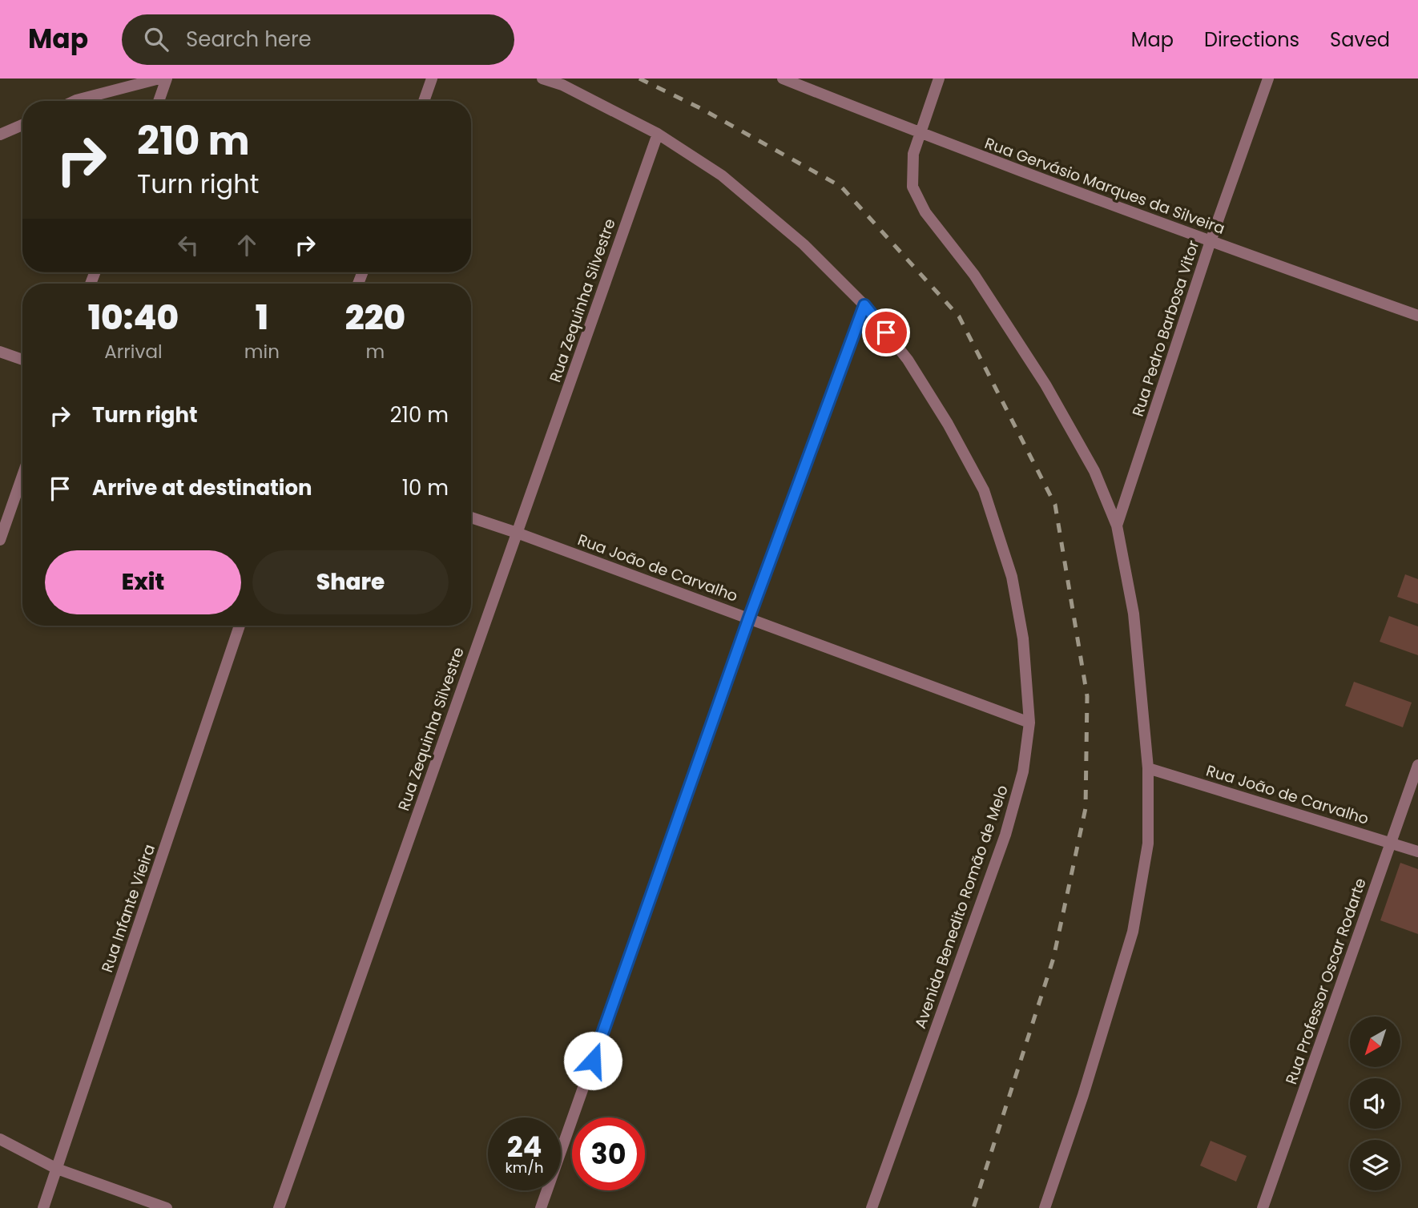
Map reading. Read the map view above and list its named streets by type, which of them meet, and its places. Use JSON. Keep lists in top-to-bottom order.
{
  "streets": {
    "street": [
      "Rua Gervásio Marques da Silveira",
      "Rua Zequinha Silvestre",
      "Rua Pedro Barbosa Vitor",
      "Rua João de Carvalho",
      "Avenida Benedito Romão de Melo",
      "Rua Infante Vieira",
      "Rua Professor Oscar Rodarte"
    ]
  },
  "crossings": [
    ["Rua Gervásio Marques da Silveira", "Rua Pedro Barbosa Vitor"],
    ["Rua Zequinha Silvestre", "Rua João de Carvalho"],
    ["Rua Zequinha Silvestre", "Avenida Benedito Romão de Melo"],
    ["Rua João de Carvalho", "Avenida Benedito Romão de Melo"],
    ["Rua João de Carvalho", "Rua Professor Oscar Rodarte"]
  ],
  "north": "bottom left",
  "page": {
    "header": "Map",
    "search": "Search here",
    "nav": ["Map", "Directions", "Saved"],
    "turn": ["210 m", "Turn right"],
    "eta": [
      "10:40",
      "Arrival",
      "1",
      "min",
      "220",
      "m"
    ],
    "list": [
      {
        "name": "Turn right",
        "value": "210 m"
      },
      {
        "name": "Arrive at destination",
        "value": "10 m"
      }
    ],
    "buttons": ["Exit", "Share"],
    "speed": "24 km/h",
    "limit": "30"
  }
}
